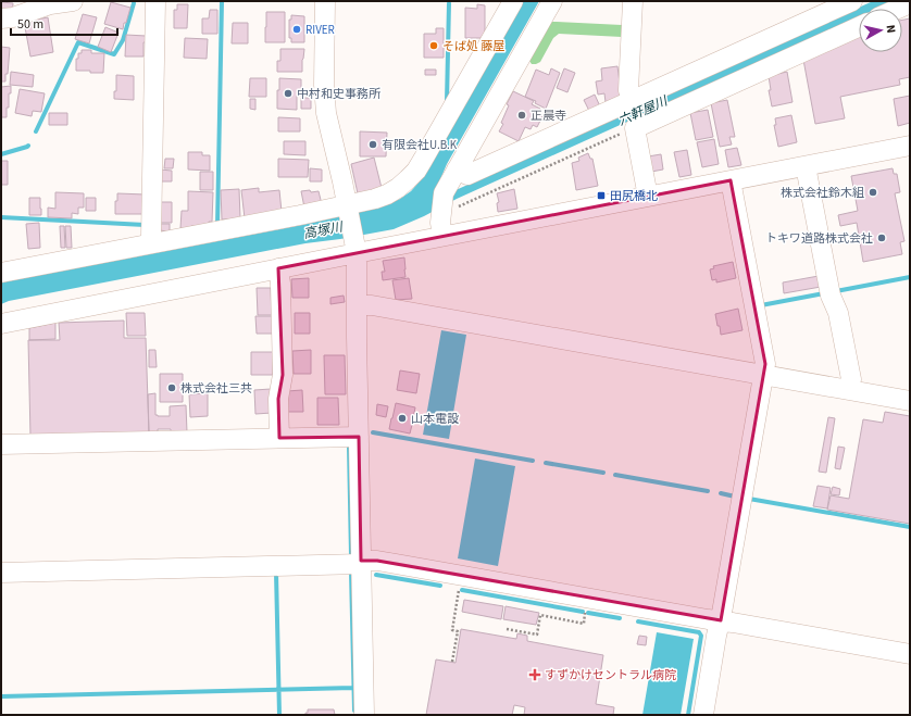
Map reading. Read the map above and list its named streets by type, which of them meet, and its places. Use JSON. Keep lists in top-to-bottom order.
{
  "water": ["六軒屋川", "高塚川"],
  "places": {
    "other": [
      "RIVER",
      "そば処 藤屋",
      "中村和史事務所",
      "正晨寺",
      "有限会社U.B.K",
      "株式会社鈴木組",
      "トキワ道路株式会社",
      "株式会社三共",
      "山本電設"
    ],
    "transit": ["田尻橋北"],
    "health": ["すずかけセントラル病院"]
  },
  "scale_bar": "50 m",
  "north": "right"
}
